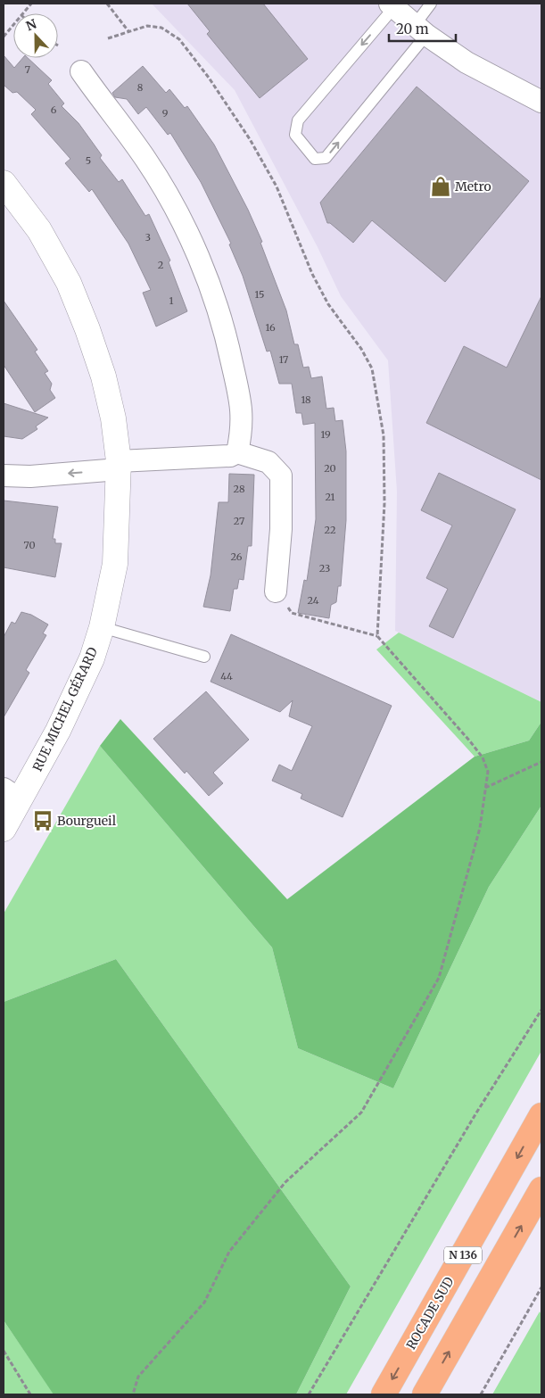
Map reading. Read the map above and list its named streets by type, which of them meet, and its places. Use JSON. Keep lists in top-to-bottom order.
{
  "streets": {
    "highway": ["N 136", "ROCADE SUD"],
    "street": ["RUE MICHEL GÉRARD"]
  },
  "places": {
    "shop": ["Metro"],
    "bus stop": ["Bourgueil"]
  },
  "house_numbers": [
    "7",
    "8",
    "6",
    "9",
    "5",
    "3",
    "2",
    "15",
    "1",
    "16",
    "17",
    "18",
    "19",
    "20",
    "28",
    "21",
    "27",
    "22",
    "70",
    "26",
    "23",
    "24",
    "44"
  ],
  "scale_bar": "20 m",
  "north": "top"
}
